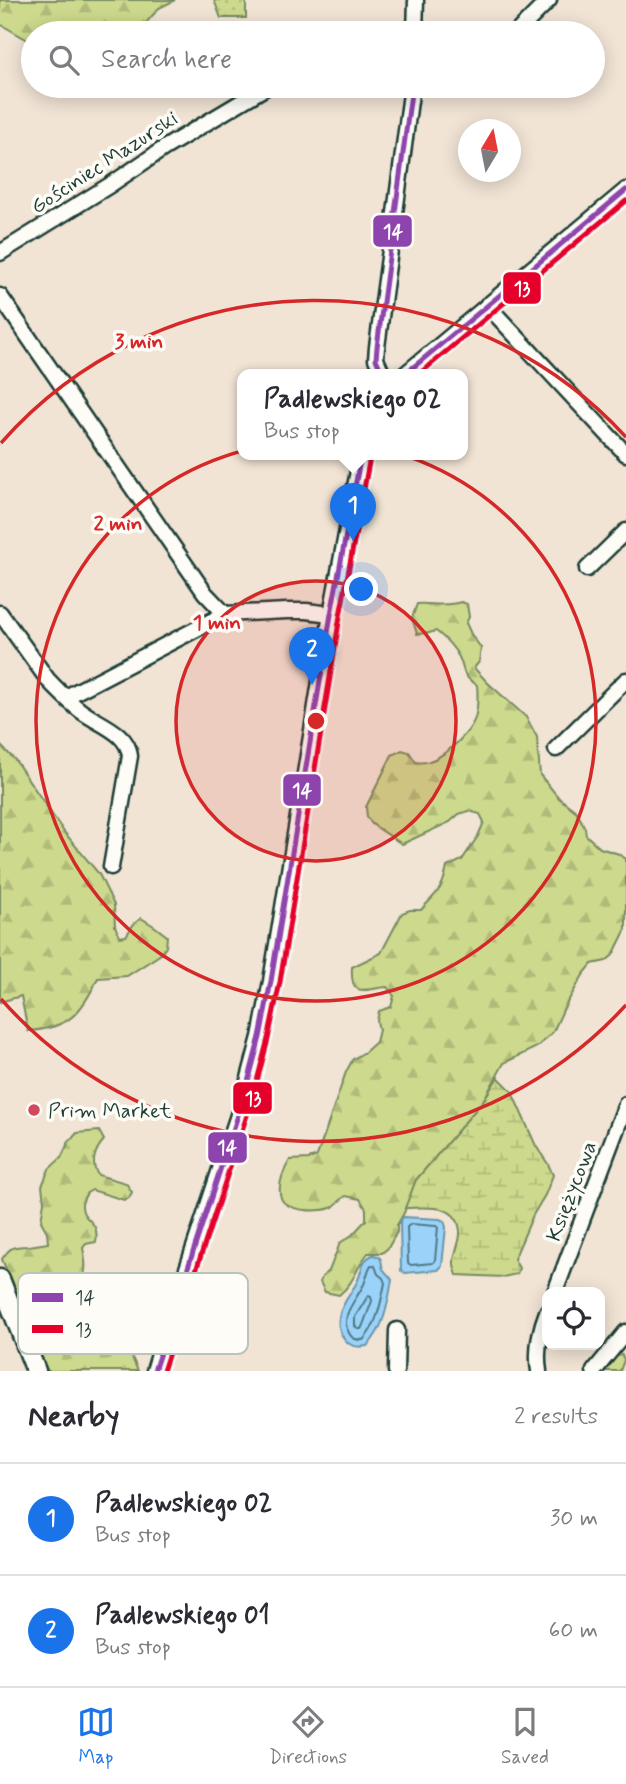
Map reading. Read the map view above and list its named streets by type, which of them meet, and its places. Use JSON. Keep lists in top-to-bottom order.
{
  "streets": {
    "street": ["Gościniec Mazurski", "Księżycowa"]
  },
  "places": ["Prim Market"],
  "lines": ["transit line 14", "transit line 13"],
  "legend": ["14", "13"],
  "north": "top",
  "page": {
    "search": "Search here",
    "popup": ["Padlewskiego 02", "Bus stop"],
    "pins": ["1", "2"],
    "heading": ["Nearby", "2 results"],
    "list": [
      {
        "mark": "1",
        "name": "Padlewskiego 02",
        "note": "Bus stop",
        "value": "30 m"
      },
      {
        "mark": "2",
        "name": "Padlewskiego 01",
        "note": "Bus stop",
        "value": "60 m"
      }
    ],
    "nav": ["Map", "Directions", "Saved"]
  },
  "rings": ["3 min", "2 min", "1 min"]
}
